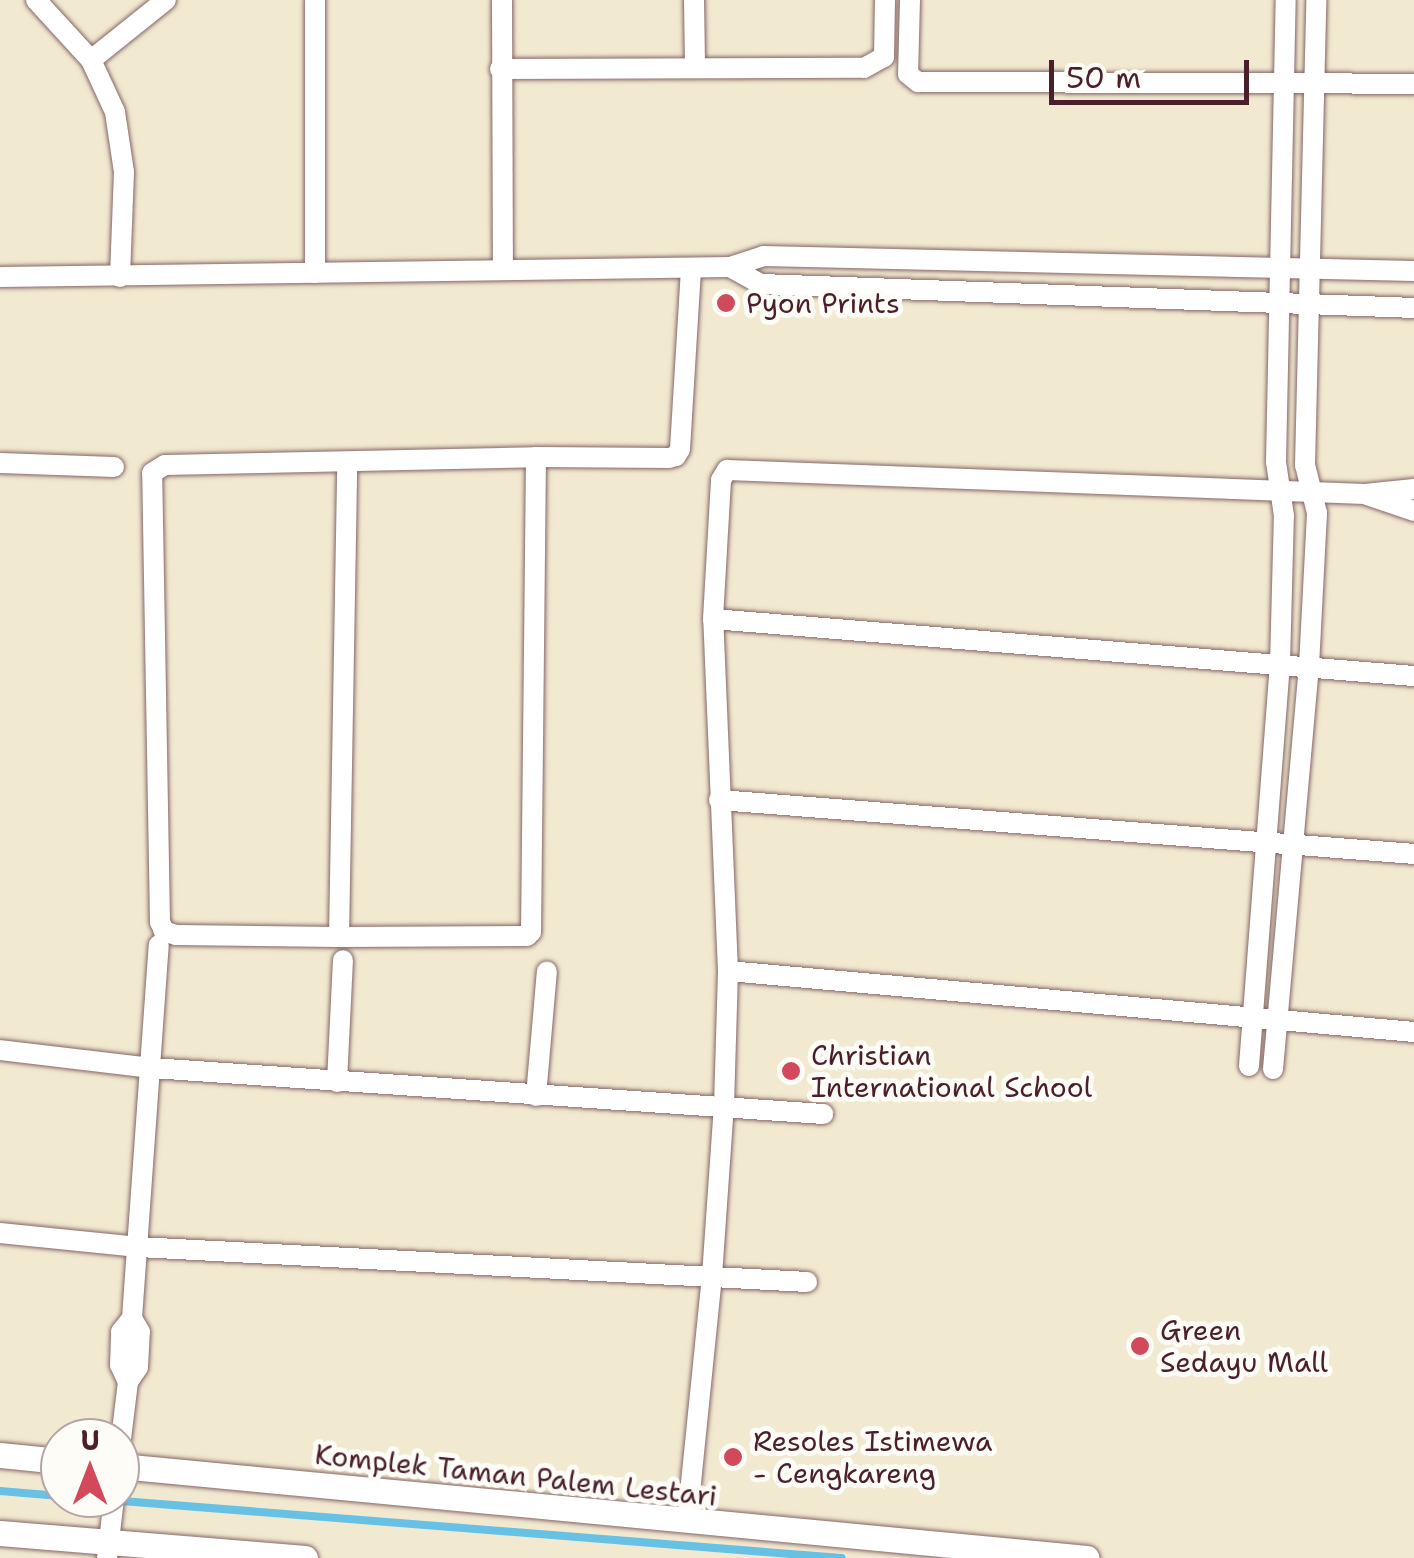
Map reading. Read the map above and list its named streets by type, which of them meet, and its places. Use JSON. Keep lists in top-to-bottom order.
{
  "streets": {
    "street": ["Komplek Taman Palem Lestari"]
  },
  "places": [
    "Pyon Prints",
    "Christian International School",
    "Green Sedayu Mall",
    "Resoles Istimewa - Cengkareng"
  ],
  "scale_bar": "50 m",
  "north": "top"
}
